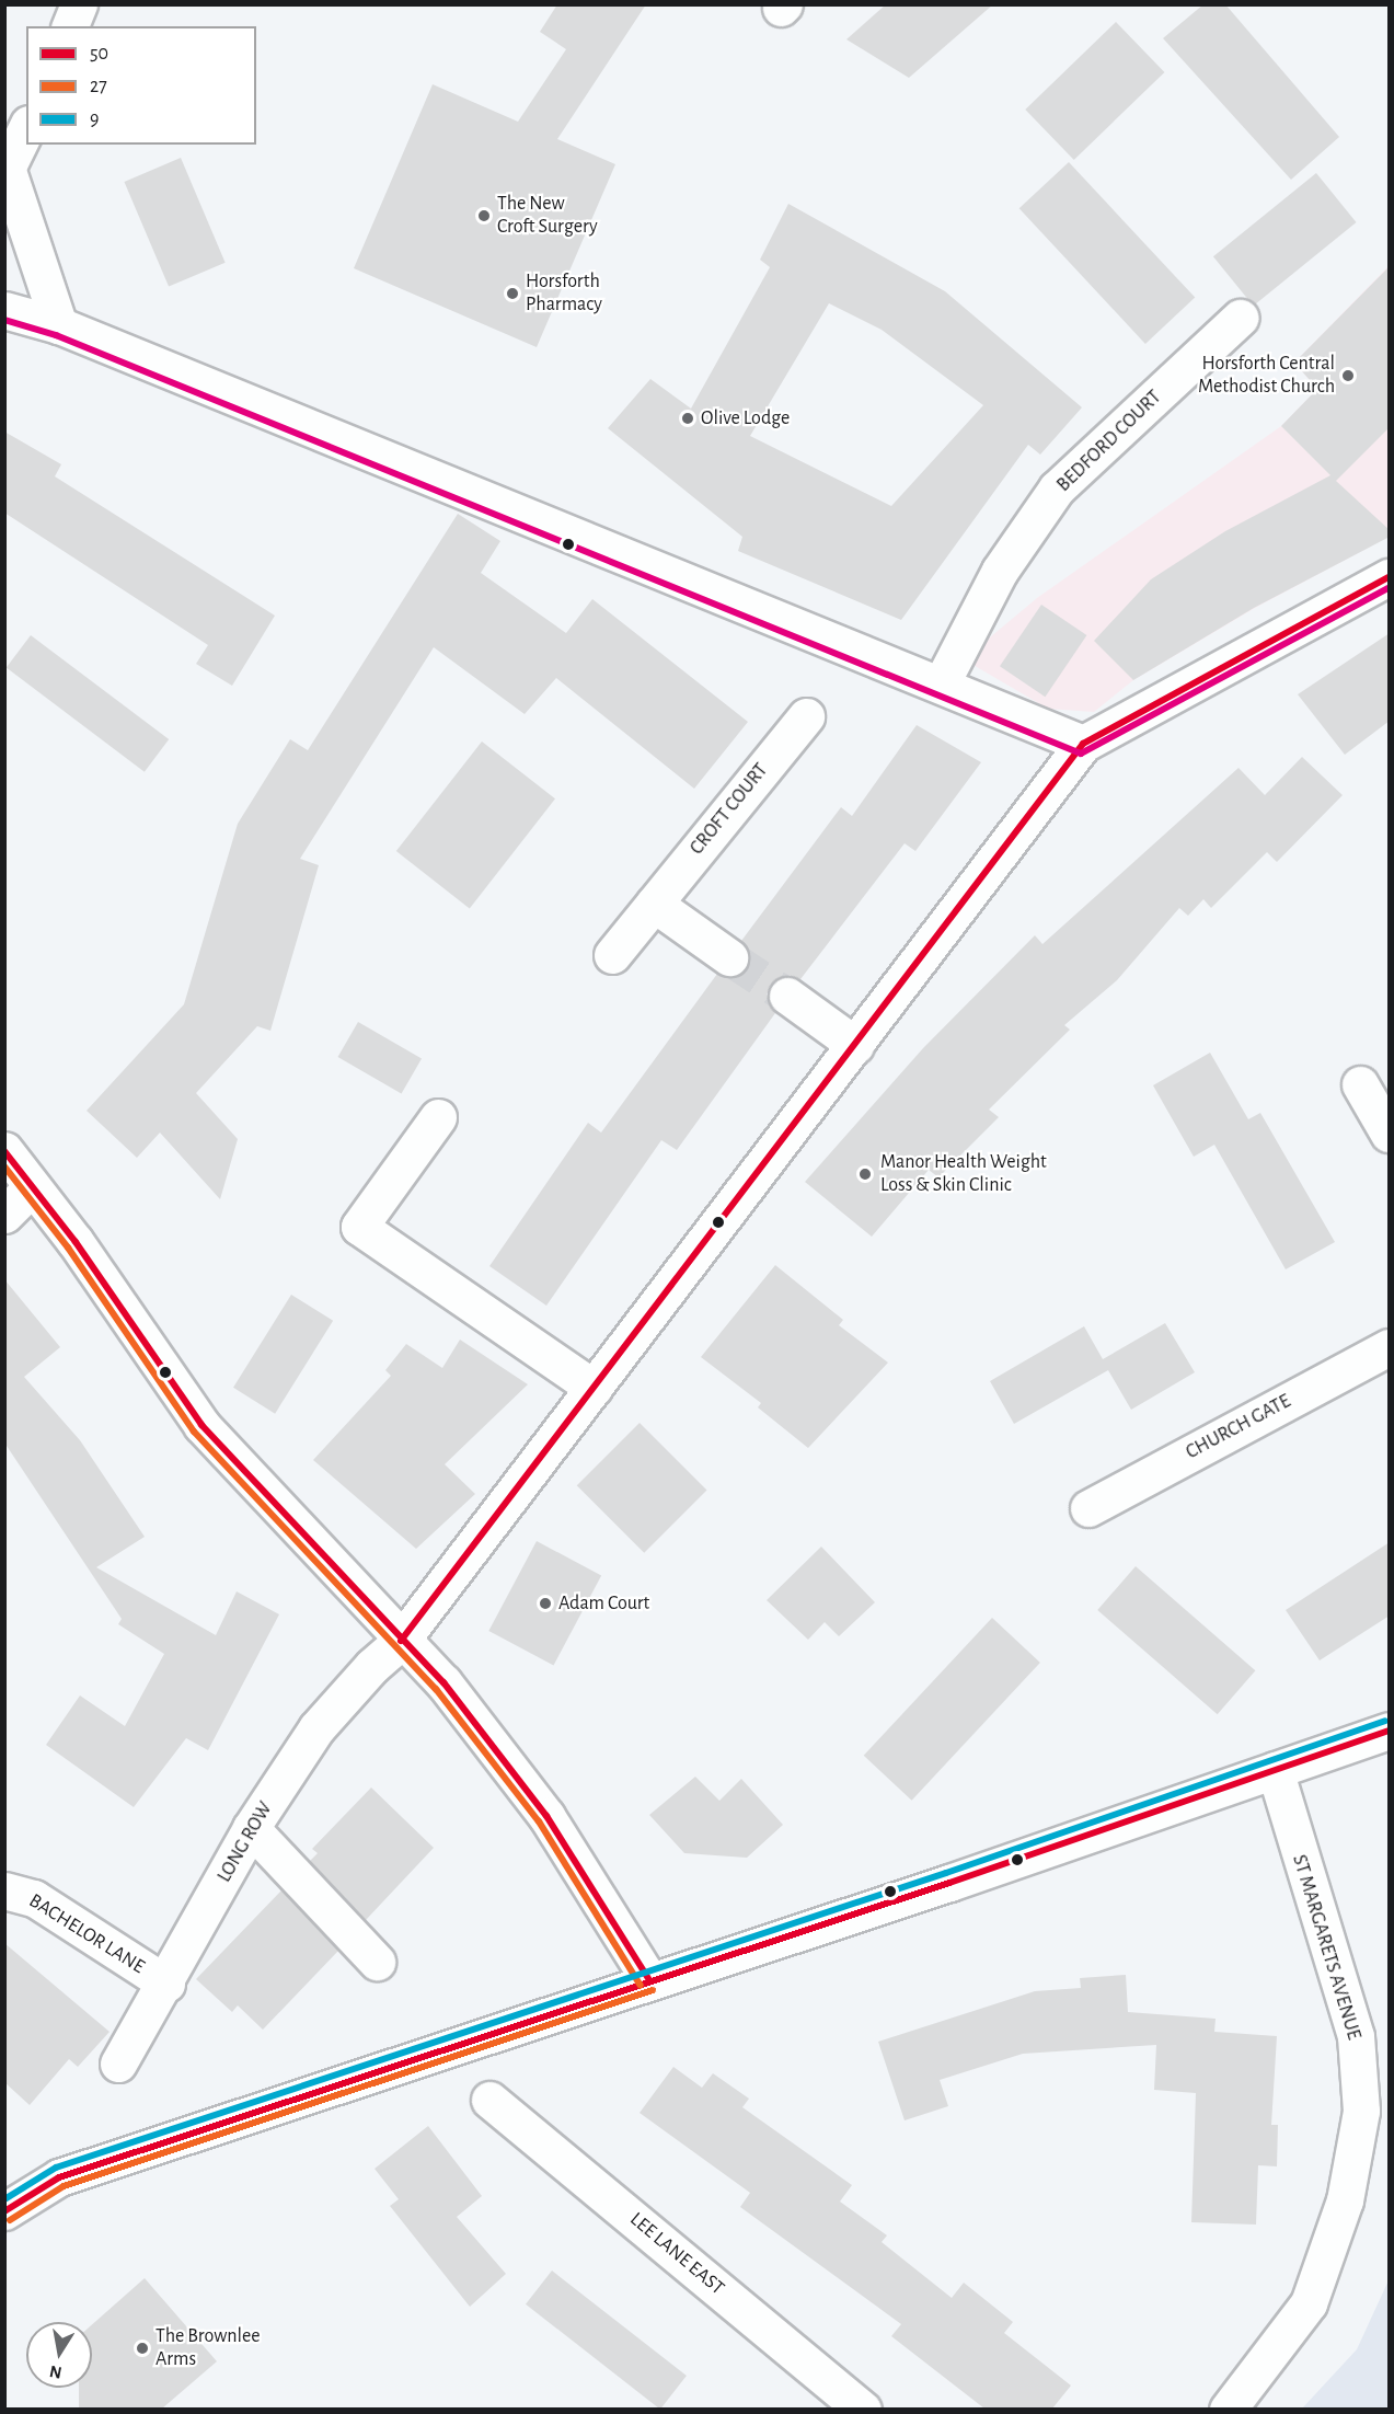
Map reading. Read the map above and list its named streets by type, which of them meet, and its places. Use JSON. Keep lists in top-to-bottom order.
{
  "streets": {
    "street": [
      "BEDFORD COURT",
      "CROFT COURT",
      "CHURCH GATE",
      "LONG ROW",
      "BACHELOR LANE",
      "ST MARGARETS AVENUE",
      "LEE LANE EAST"
    ]
  },
  "crossings": [
    ["LONG ROW", "BACHELOR LANE"]
  ],
  "places": [
    "The New Croft Surgery",
    "Horsforth Pharmacy",
    "Horsforth Central Methodist Church",
    "Olive Lodge",
    "Manor Health Weight Loss & Skin Clinic",
    "Adam Court",
    "The Brownlee Arms"
  ],
  "lines": ["transit line 50", "transit line 27", "transit line 9"],
  "legend": ["50", "27", "9"],
  "north": "bottom"
}
